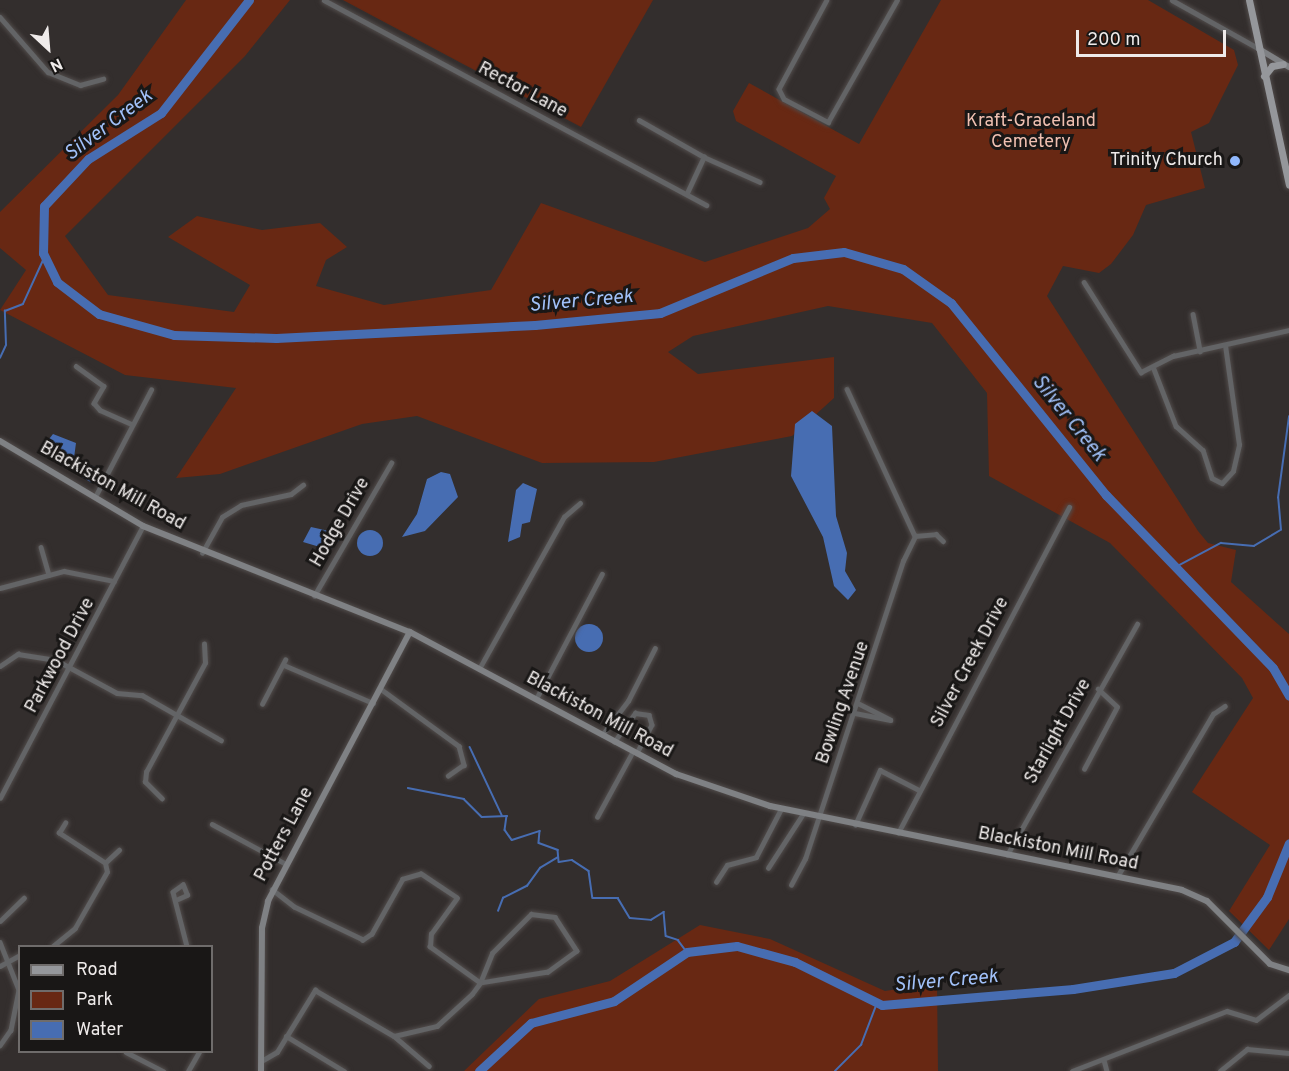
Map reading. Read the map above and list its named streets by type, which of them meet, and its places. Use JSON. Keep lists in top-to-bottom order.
{
  "streets": {
    "main road": ["Blackiston Mill Road", "Potters Lane"],
    "street": [
      "Rector Lane",
      "Hodge Drive",
      "Parkwood Drive",
      "Silver Creek Drive",
      "Bowling Avenue",
      "Starlight Drive"
    ]
  },
  "crossings": [
    ["Blackiston Mill Road", "Hodge Drive"],
    ["Blackiston Mill Road", "Parkwood Drive"],
    ["Blackiston Mill Road", "Silver Creek Drive"],
    ["Blackiston Mill Road", "Bowling Avenue"],
    ["Blackiston Mill Road", "Starlight Drive"],
    ["Blackiston Mill Road", "Potters Lane"]
  ],
  "water": ["Silver Creek"],
  "parks": ["Kraft-Graceland Cemetery"],
  "places": ["Trinity Church"],
  "legend": ["Road", "Park", "Water"],
  "scale_bar": "200 m",
  "north": "bottom right"
}
